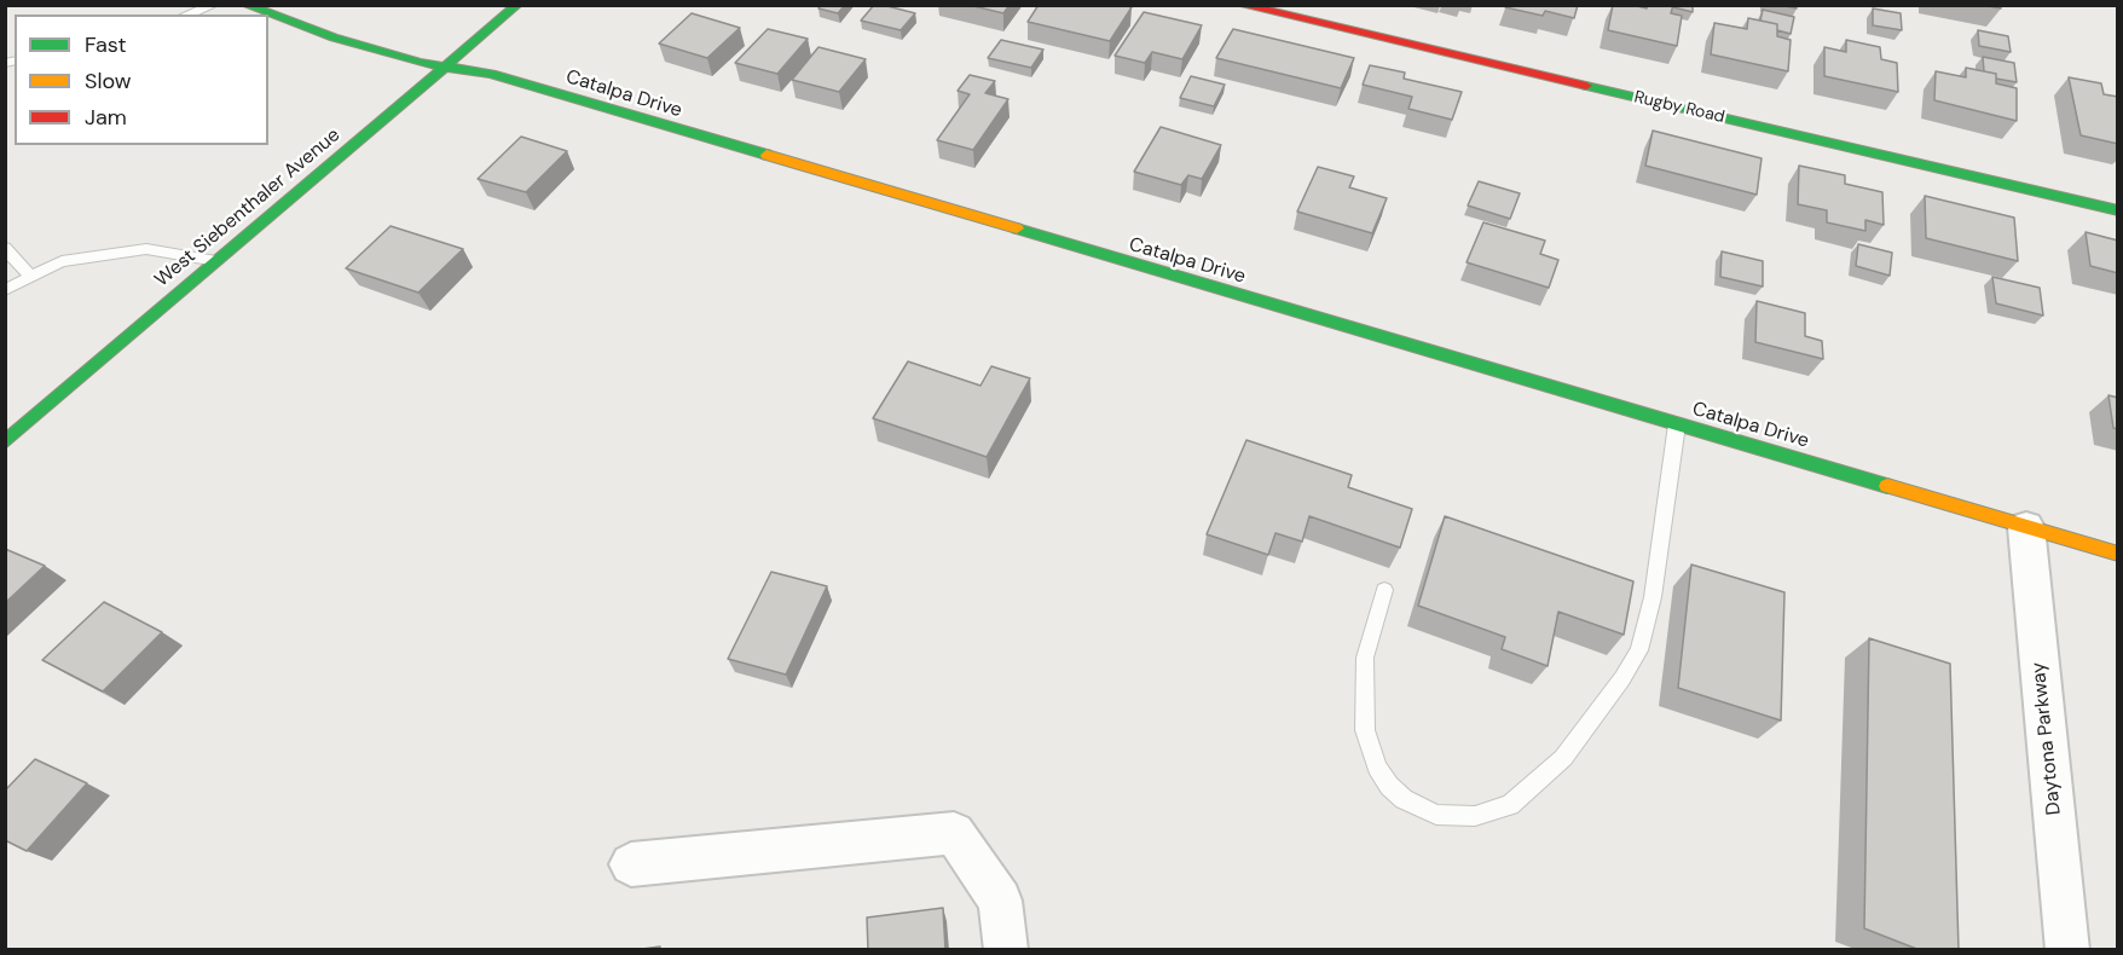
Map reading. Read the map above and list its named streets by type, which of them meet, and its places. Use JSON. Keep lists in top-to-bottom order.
{
  "streets": {
    "street": [
      "Catalpa Drive",
      "Rugby Road",
      "West Siebenthaler Avenue",
      "Daytona Parkway"
    ]
  },
  "crossings": [
    ["Catalpa Drive", "West Siebenthaler Avenue"],
    ["Catalpa Drive", "Daytona Parkway"]
  ],
  "legend": ["Fast", "Slow", "Jam"]
}
